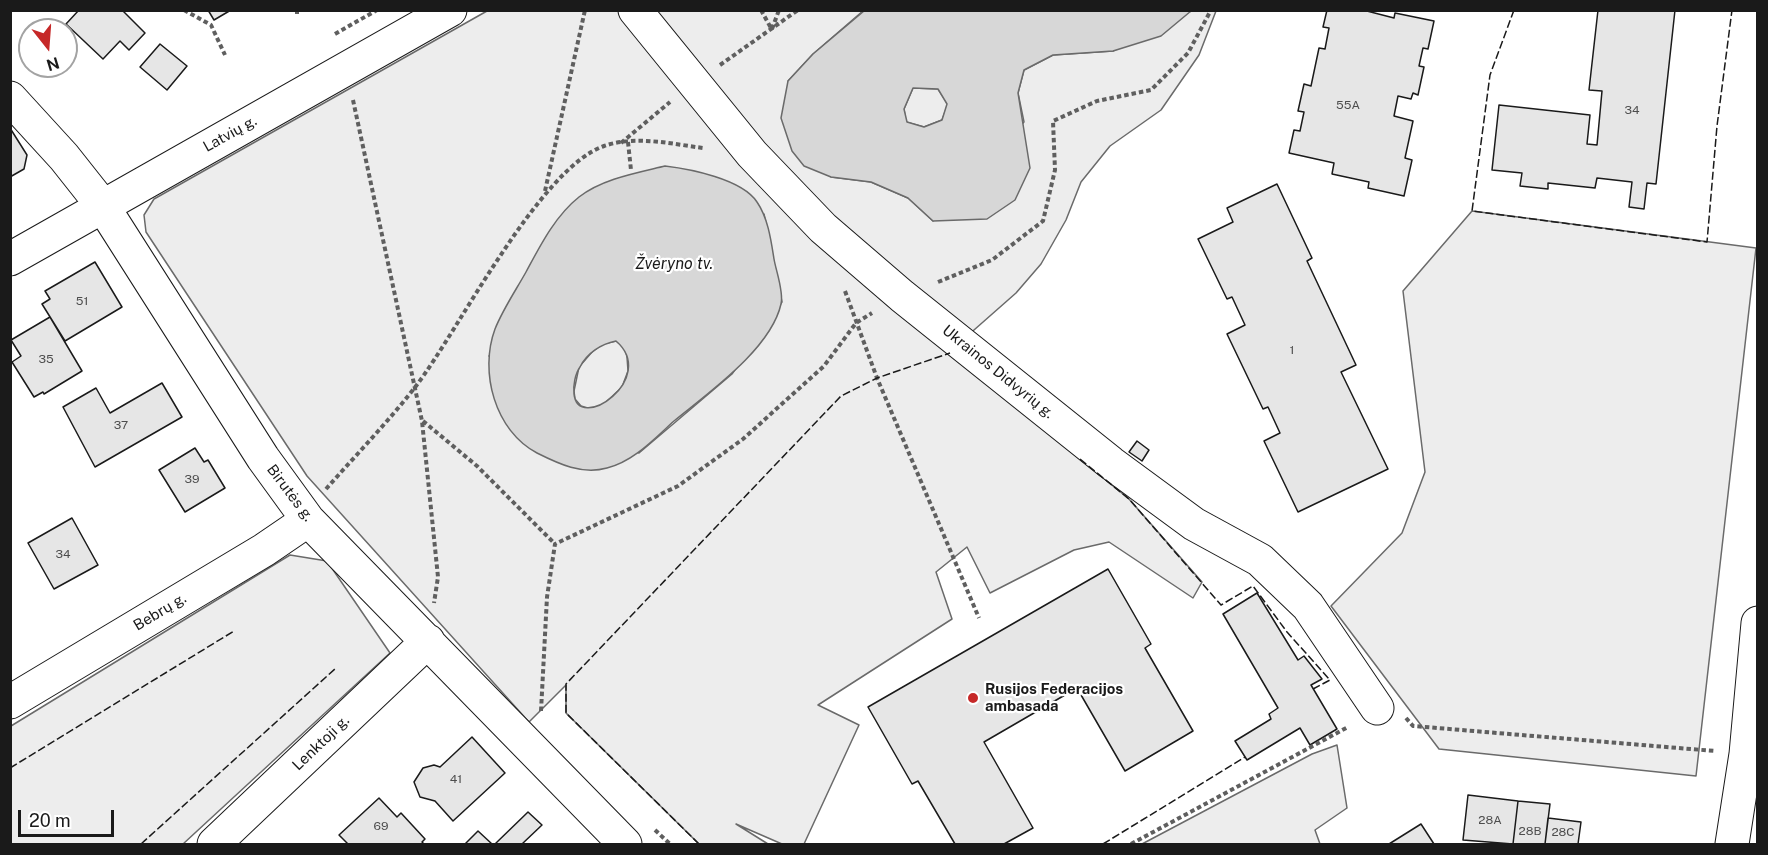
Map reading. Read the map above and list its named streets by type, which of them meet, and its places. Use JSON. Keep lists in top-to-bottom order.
{
  "streets": {
    "street": [
      "Latvių g.",
      "Ukrainos Didvyrių g.",
      "Birutės g.",
      "Bebrų g.",
      "Lenktoji g."
    ]
  },
  "crossings": [
    ["Latvių g.", "Birutės g."],
    ["Birutės g.", "Bebrų g."],
    ["Birutės g.", "Lenktoji g."]
  ],
  "water": ["Žvėryno tv."],
  "places": ["Rusijos Federacijos ambasada"],
  "house_numbers": [
    "55A",
    "34",
    "51",
    "1",
    "35",
    "37",
    "39",
    "34",
    "41",
    "28A",
    "69",
    "28B",
    "28C"
  ],
  "scale_bar": "20 m",
  "north": "bottom"
}
